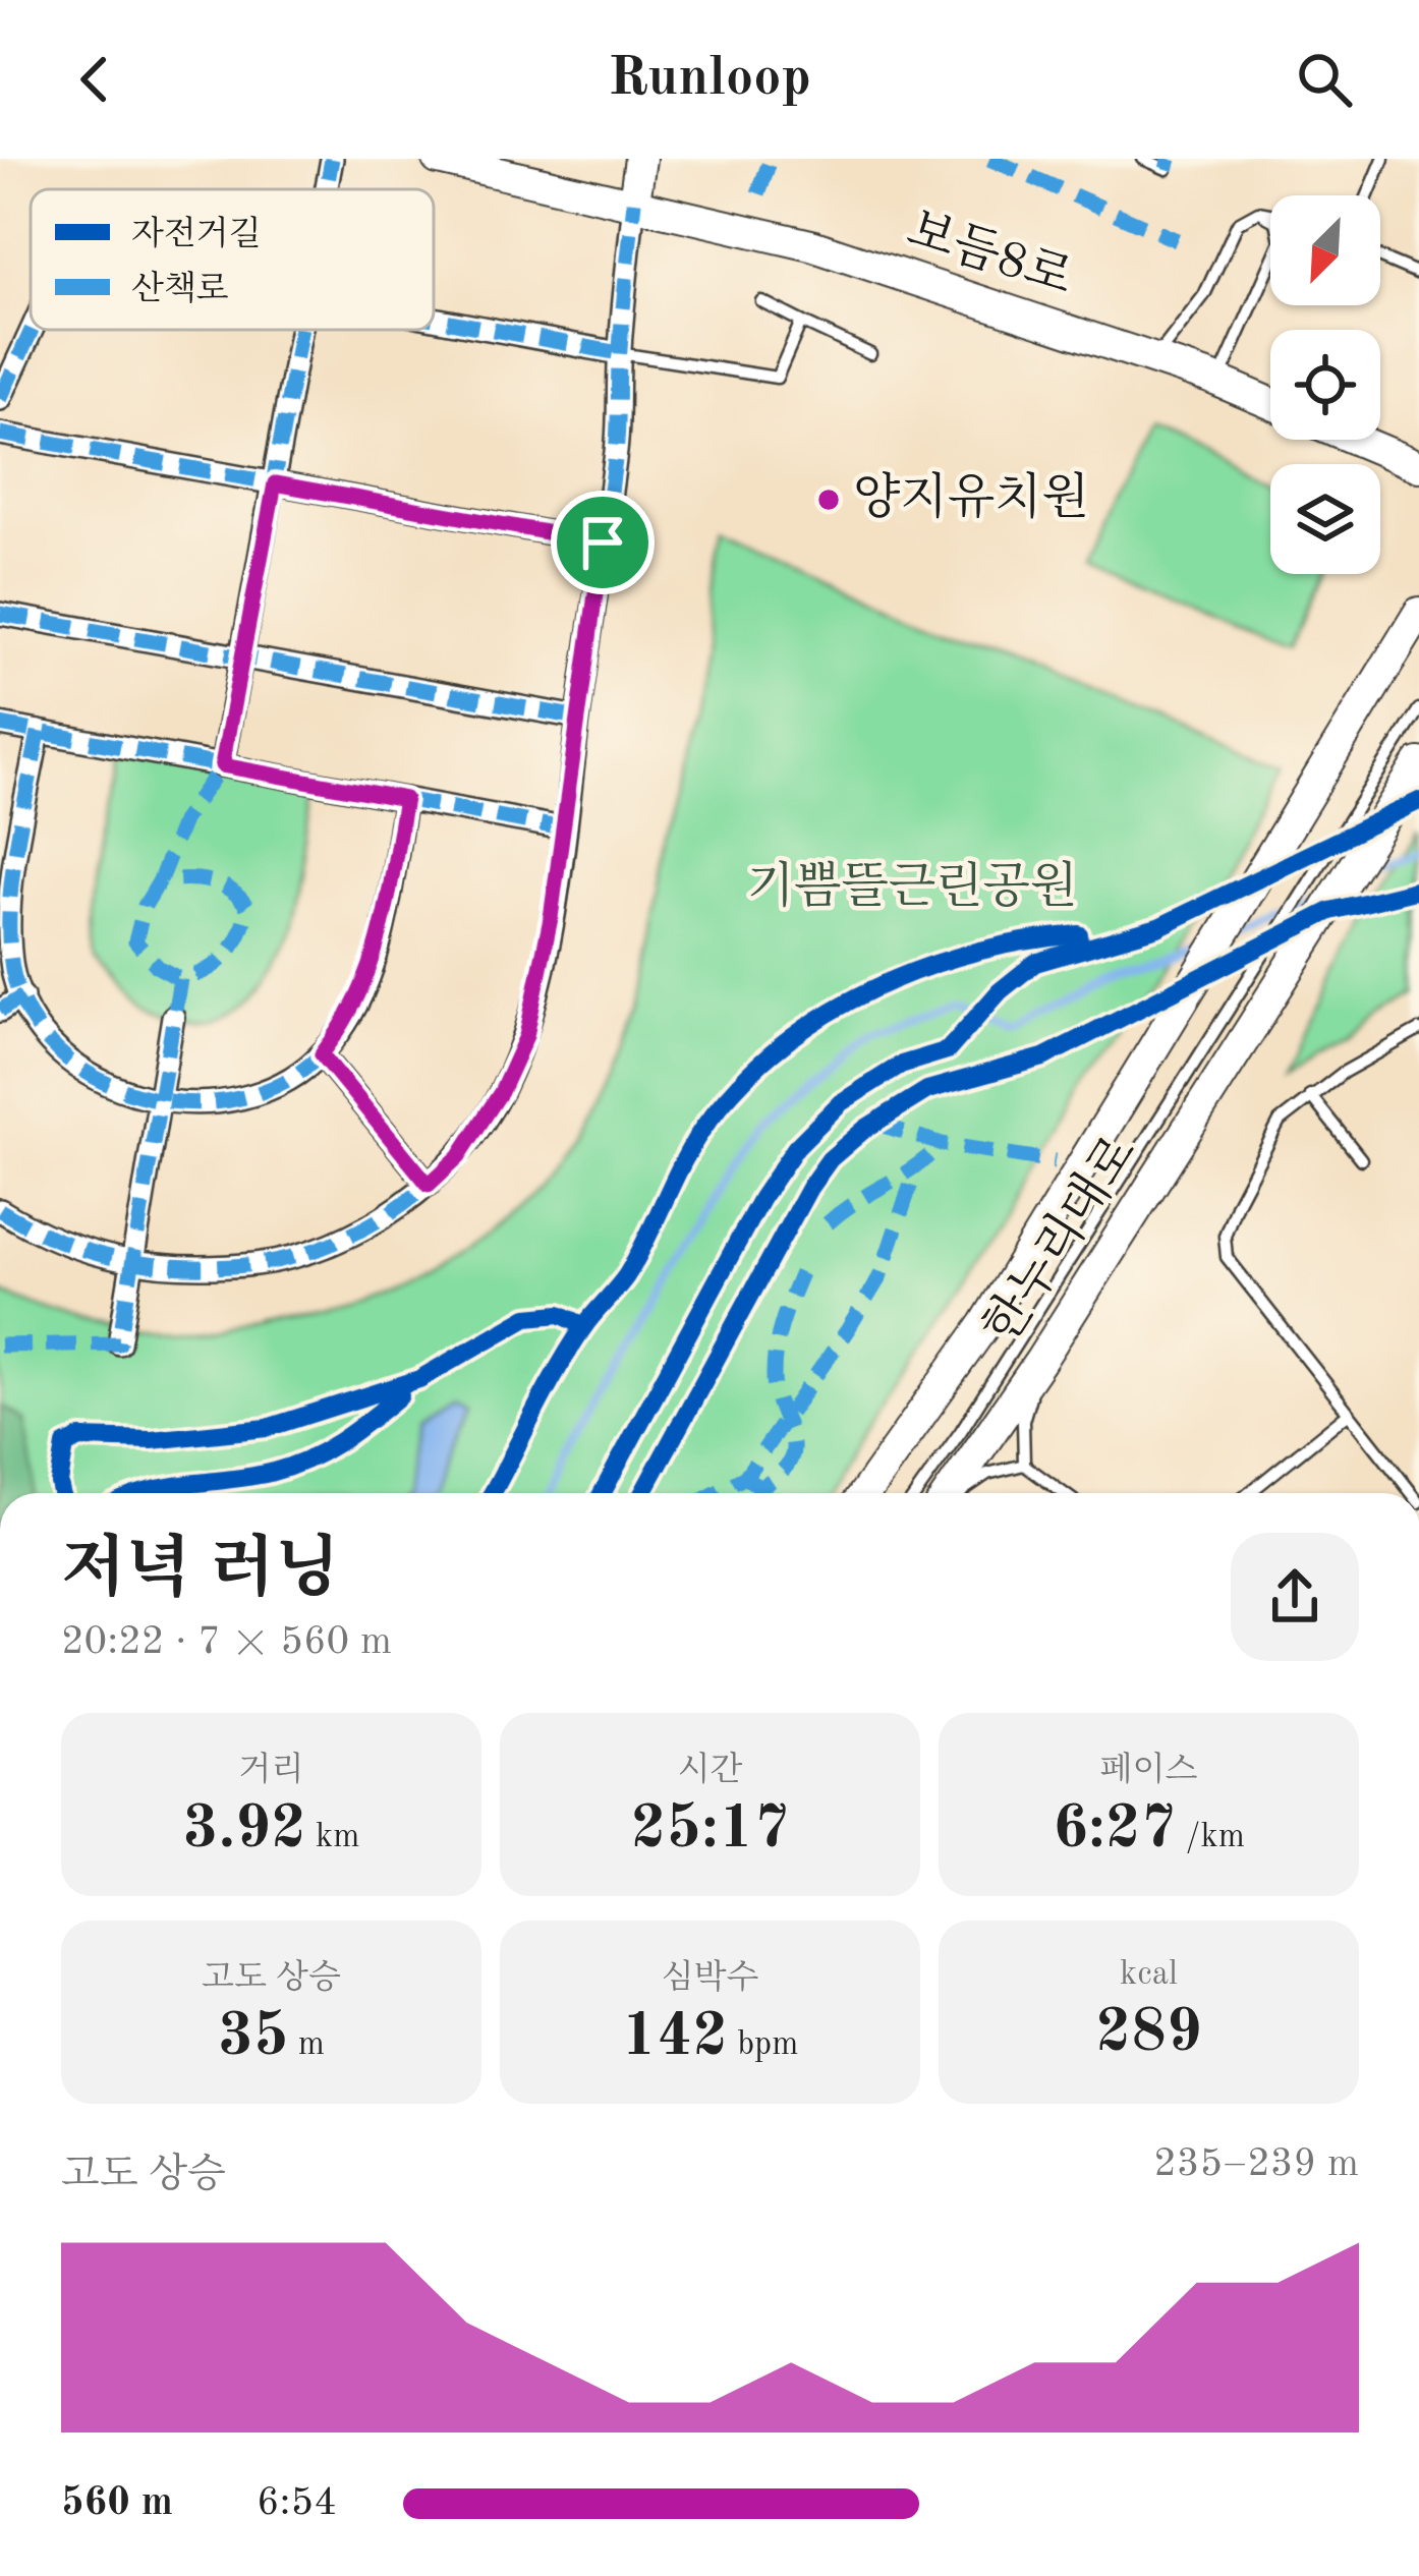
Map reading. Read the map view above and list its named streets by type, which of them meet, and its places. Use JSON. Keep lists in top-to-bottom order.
{
  "streets": {
    "street": ["보듬8로", "한누리대로"]
  },
  "parks": ["기쁨뜰근린공원"],
  "places": ["양지유치원"],
  "legend": ["자전거길", "산책로"],
  "north": "bottom left",
  "page": {
    "header": "Runloop",
    "heading": ["저녁 러닝", "20:22 · 7 × 560 m"],
    "stats": [
      ["거리", "3.92 km"],
      ["시간", "25:17"],
      ["페이스", "6:27 /km"],
      ["고도 상승", "35 m"],
      ["심박수", "142 bpm"],
      ["kcal", "289"]
    ],
    "chart": ["고도 상승", "235–239 m"],
    "list": [
      {
        "name": "560 m",
        "note": "6:54"
      }
    ]
  }
}
